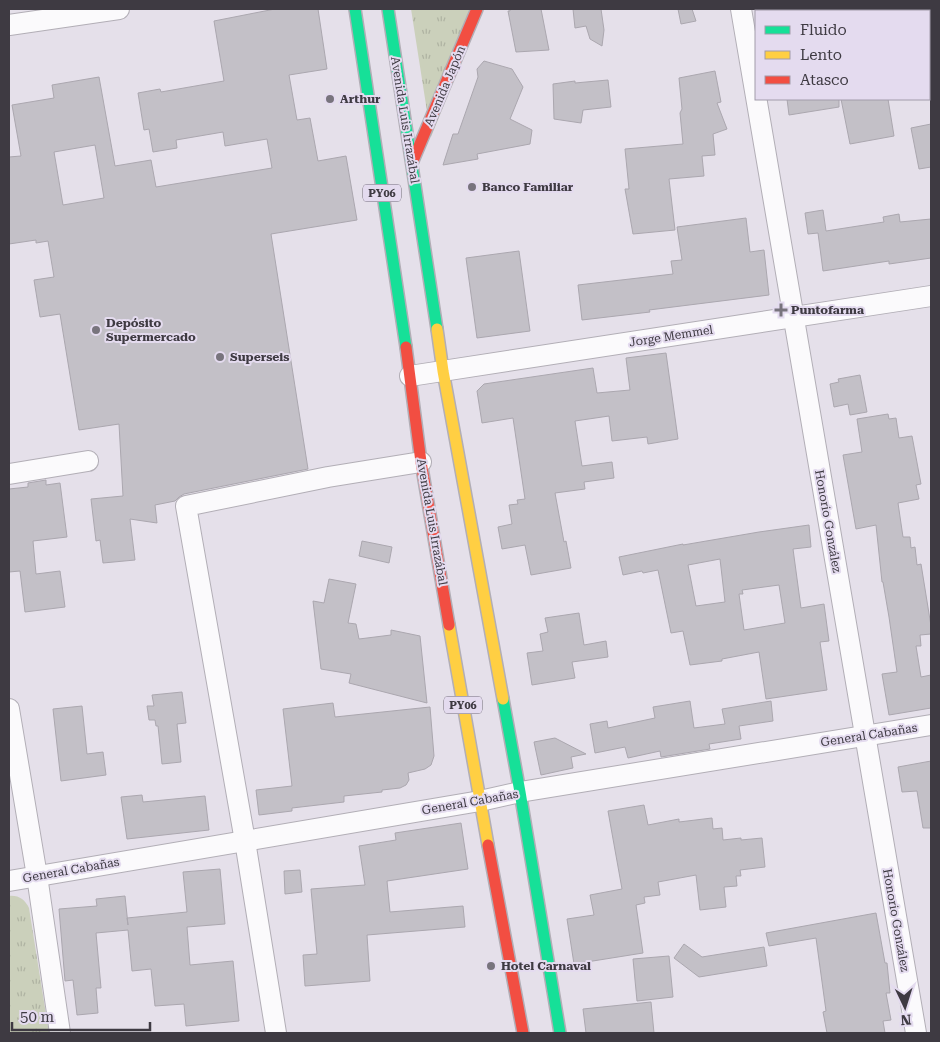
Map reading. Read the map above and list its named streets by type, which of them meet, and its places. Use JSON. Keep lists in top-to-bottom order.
{
  "streets": {
    "main road": ["Avenida Japón", "Avenida Luis Irrazábal", "PY06"],
    "street": ["Jorge Memmel", "Honorio González", "General Cabañas"]
  },
  "crossings": [
    ["Avenida Japón", "Avenida Luis Irrazábal"],
    ["Avenida Luis Irrazábal", "PY06"],
    ["Avenida Luis Irrazábal", "Jorge Memmel"],
    ["Avenida Luis Irrazábal", "General Cabañas"],
    ["PY06", "General Cabañas"],
    ["Jorge Memmel", "Honorio González"],
    ["Honorio González", "General Cabañas"]
  ],
  "places": {
    "other": [
      "Arthur",
      "Banco Familiar",
      "Depósito Supermercado",
      "Superseis",
      "Hotel Carnaval"
    ],
    "health": ["Puntofarma"]
  },
  "legend": ["Fluido", "Lento", "Atasco"],
  "scale_bar": "50 m",
  "north": "bottom"
}
